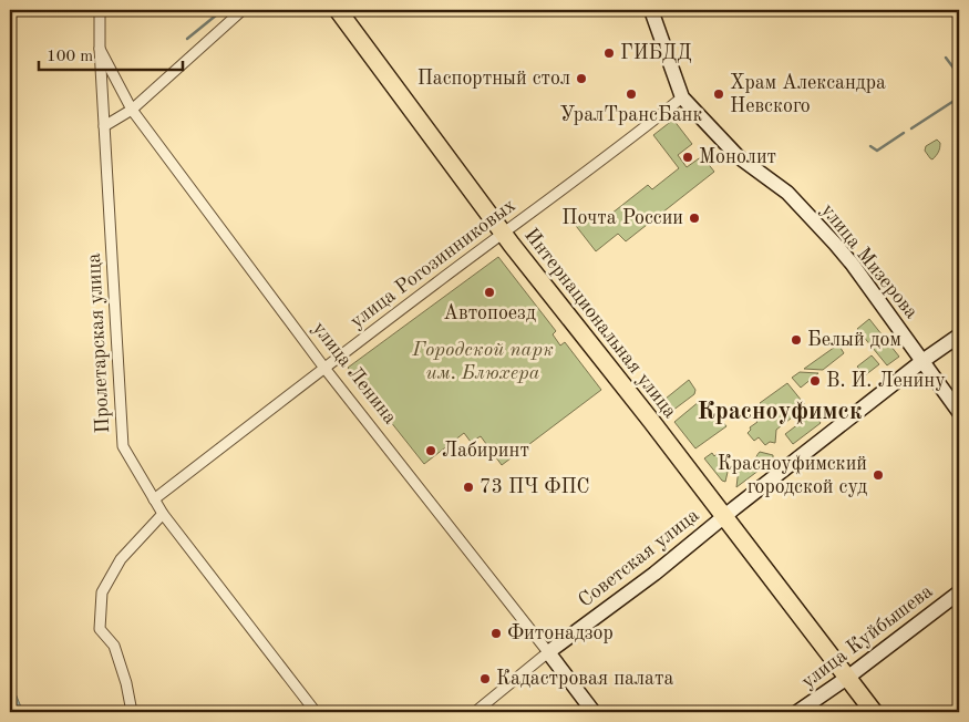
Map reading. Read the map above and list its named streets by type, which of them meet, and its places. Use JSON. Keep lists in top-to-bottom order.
{
  "streets": {
    "main road": [
      "улица Мизерова",
      "Интернациональная улица",
      "улица Ленина",
      "Советская улица",
      "улица Куйбышева"
    ],
    "street": ["улица Рогозинниковых", "Пролетарская улица"]
  },
  "crossings": [
    ["улица Мизерова", "улица Рогозинниковых"],
    ["улица Мизерова", "Советская улица"],
    ["улица Рогозинниковых", "Интернациональная улица"],
    ["улица Рогозинниковых", "Пролетарская улица"],
    ["улица Рогозинниковых", "улица Ленина"],
    ["Интернациональная улица", "Советская улица"],
    ["Интернациональная улица", "улица Куйбышева"],
    ["Пролетарская улица", "улица Ленина"],
    ["улица Ленина", "Советская улица"]
  ],
  "districts": ["Красноуфимск"],
  "parks": ["Городской парк им. Блюхера"],
  "places": [
    "ГИБДД",
    "Паспортный стол",
    "УралТрансБанк",
    "Храм Александра Невского",
    "Монолит",
    "Почта России",
    "Автопоезд",
    "Белый дом",
    "В. И. Ленину",
    "Лабиринт",
    "Красноуфимский городской суд",
    "73 ПЧ ФПС",
    "Фитонадзор",
    "Кадастровая палата"
  ],
  "scale_bar": "100 m"
}
